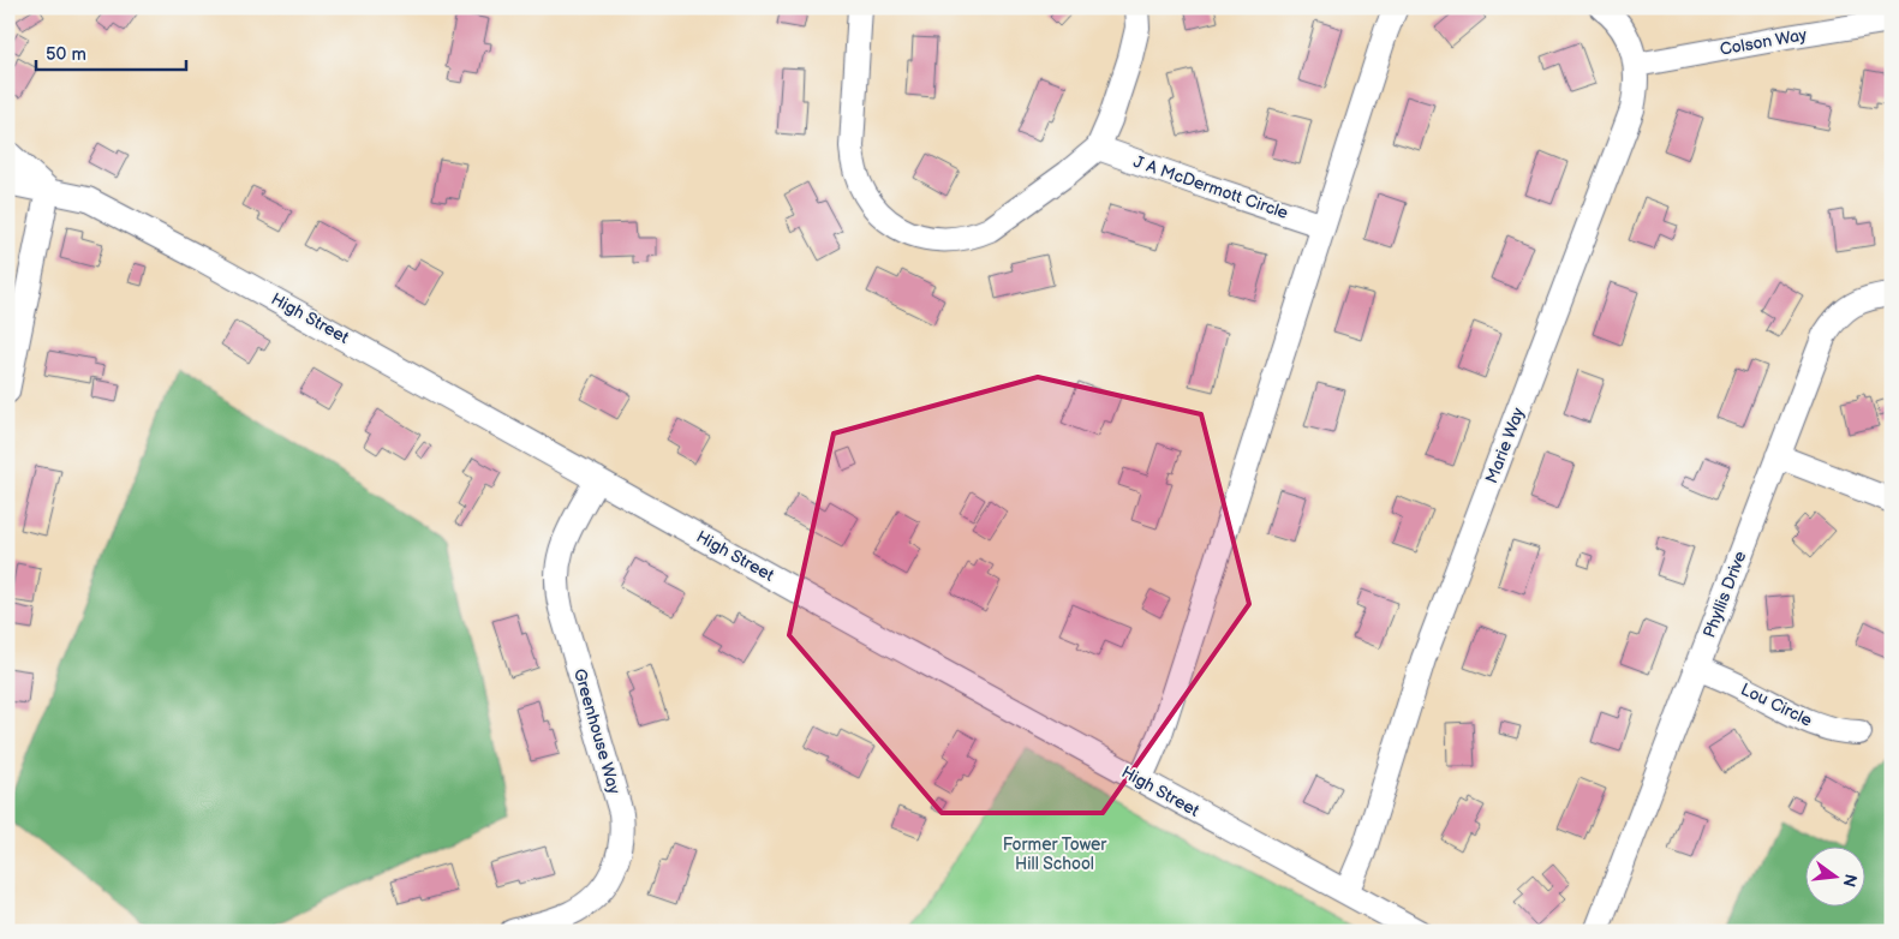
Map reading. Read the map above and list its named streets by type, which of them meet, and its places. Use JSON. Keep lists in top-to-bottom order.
{
  "streets": {
    "street": [
      "Colson Way",
      "J A McDermott Circle",
      "High Street",
      "Marie Way",
      "Phyllis Drive",
      "Lou Circle",
      "Greenhouse Way"
    ]
  },
  "crossings": [
    ["Colson Way", "Marie Way"],
    ["High Street", "Marie Way"],
    ["High Street", "Greenhouse Way"],
    ["Phyllis Drive", "Lou Circle"]
  ],
  "parks": ["Former Tower Hill School"],
  "scale_bar": "50 m",
  "north": "right"
}
